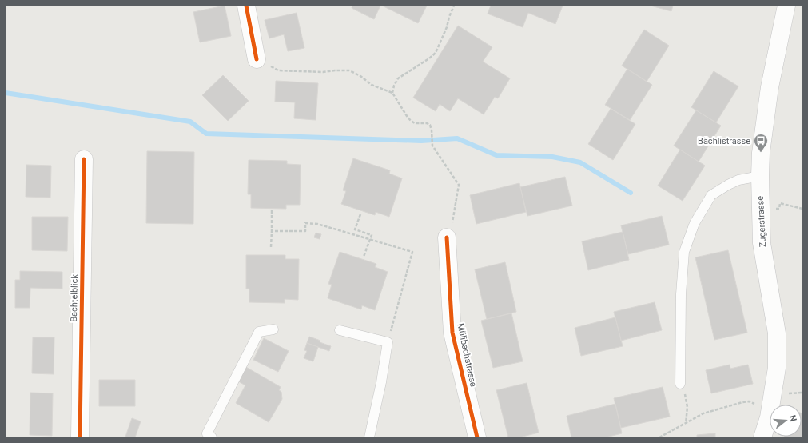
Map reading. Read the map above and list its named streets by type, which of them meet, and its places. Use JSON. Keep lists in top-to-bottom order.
{
  "streets": {
    "street": ["Zugerstrasse", "Bachtelblick", "Mülibachstrasse"]
  },
  "places": {
    "bus stop": ["Bächlistrasse"]
  },
  "north": "right"
}
